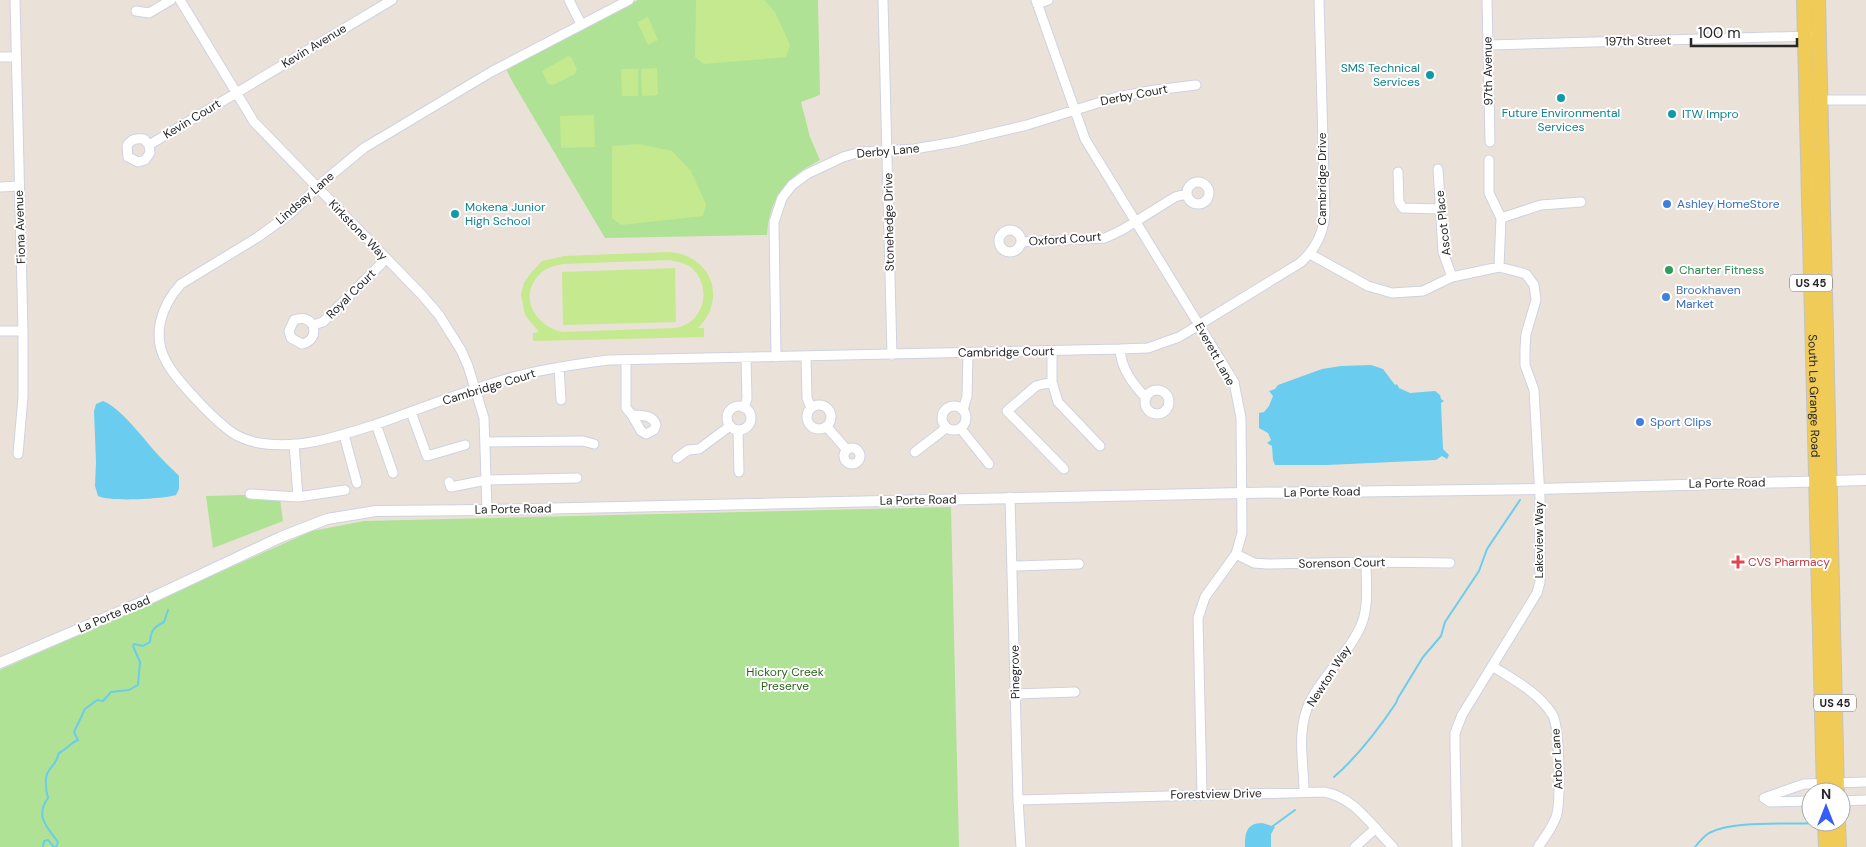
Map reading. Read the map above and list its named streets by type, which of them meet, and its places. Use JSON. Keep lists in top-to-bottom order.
{
  "streets": {
    "main road": ["US 45", "South La Grange Road"],
    "street": [
      "197th Street",
      "Kevin Avenue",
      "97th Avenue",
      "Derby Court",
      "Kevin Court",
      "Derby Lane",
      "Cambridge Drive",
      "Lindsay Lane",
      "Stonehedge Drive",
      "Ascot Place",
      "Fiona Avenue",
      "Kirkstone Way",
      "Oxford Court",
      "Royal Court",
      "Cambridge Court",
      "Everett Lane",
      "La Porte Road",
      "Lakeview Way",
      "Sorenson Court",
      "Pinegrove",
      "Newton Way",
      "Arbor Lane",
      "Forestview Drive"
    ]
  },
  "crossings": [
    ["197th Street", "97th Avenue"],
    ["197th Street", "South La Grange Road"],
    ["Kevin Avenue", "Kevin Court"],
    ["Kevin Avenue", "Kirkstone Way"],
    ["Derby Court", "Derby Lane"],
    ["Derby Court", "Everett Lane"],
    ["Kevin Court", "Kirkstone Way"],
    ["Derby Lane", "Stonehedge Drive"],
    ["Derby Lane", "Cambridge Court"],
    ["Derby Lane", "Everett Lane"],
    ["Cambridge Drive", "Cambridge Court"],
    ["Cambridge Drive", "Everett Lane"],
    ["Lindsay Lane", "Kirkstone Way"],
    ["Lindsay Lane", "Cambridge Court"],
    ["Stonehedge Drive", "Cambridge Court"],
    ["Kirkstone Way", "Royal Court"],
    ["Kirkstone Way", "Cambridge Court"],
    ["Kirkstone Way", "La Porte Road"],
    ["Oxford Court", "Everett Lane"],
    ["Cambridge Court", "Everett Lane"],
    ["Everett Lane", "La Porte Road"],
    ["Everett Lane", "Sorenson Court"],
    ["Everett Lane", "Forestview Drive"],
    ["South La Grange Road", "La Porte Road"],
    ["La Porte Road", "Lakeview Way"],
    ["La Porte Road", "Pinegrove"],
    ["Lakeview Way", "Arbor Lane"],
    ["Sorenson Court", "Newton Way"],
    ["Pinegrove", "Forestview Drive"],
    ["Newton Way", "Forestview Drive"]
  ],
  "parks": ["Hickory Creek Preserve"],
  "places": {
    "other": [
      "SMS Technical Services",
      "Future Environmental Services",
      "ITW Impro",
      "Ashley HomeStore",
      "Mokena Junior High School",
      "Charter Fitness",
      "Brookhaven Market",
      "Sport Clips"
    ],
    "health": ["CVS Pharmacy"]
  },
  "scale_bar": "100 m",
  "north": "top"
}
